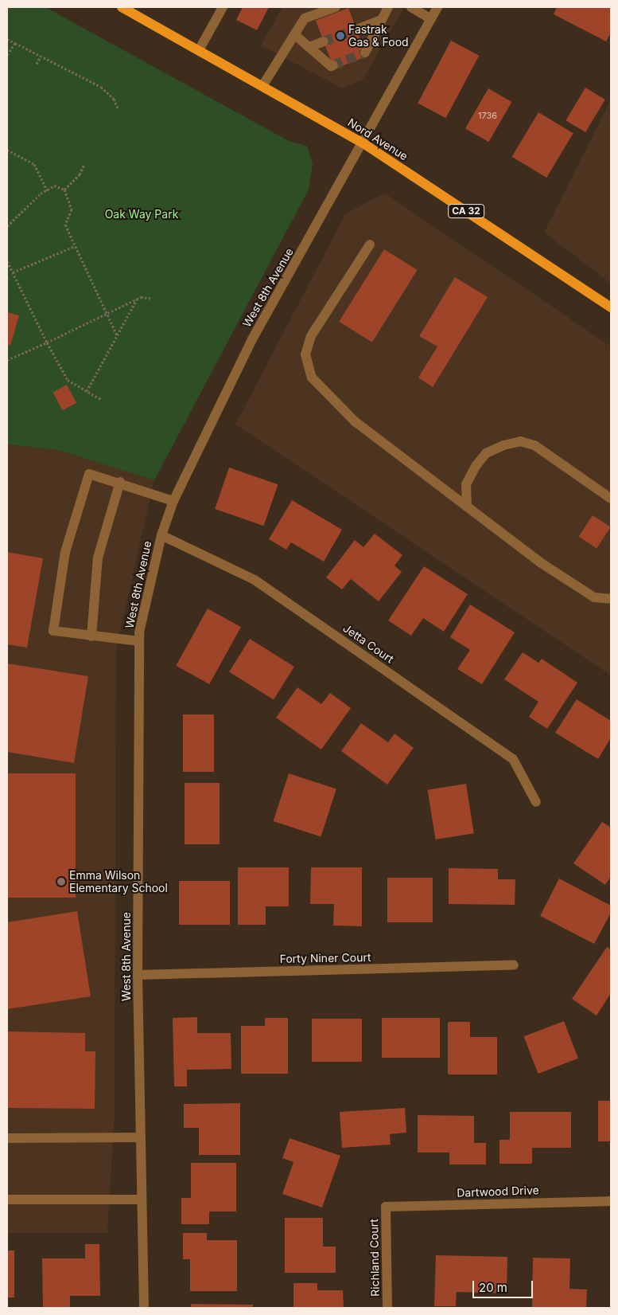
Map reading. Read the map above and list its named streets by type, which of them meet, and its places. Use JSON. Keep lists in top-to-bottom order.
{
  "streets": {
    "main road": ["Nord Avenue", "CA 32"],
    "street": [
      "West 8th Avenue",
      "Jetta Court",
      "Forty Niner Court",
      "Dartwood Drive",
      "Richland Court"
    ]
  },
  "crossings": [
    ["Nord Avenue", "West 8th Avenue"],
    ["West 8th Avenue", "Jetta Court"],
    ["West 8th Avenue", "Forty Niner Court"],
    ["Dartwood Drive", "Richland Court"]
  ],
  "parks": ["Oak Way Park"],
  "places": ["Fastrak Gas & Food", "Emma Wilson Elementary School"],
  "house_numbers": ["1736"],
  "scale_bar": "20 m"
}
